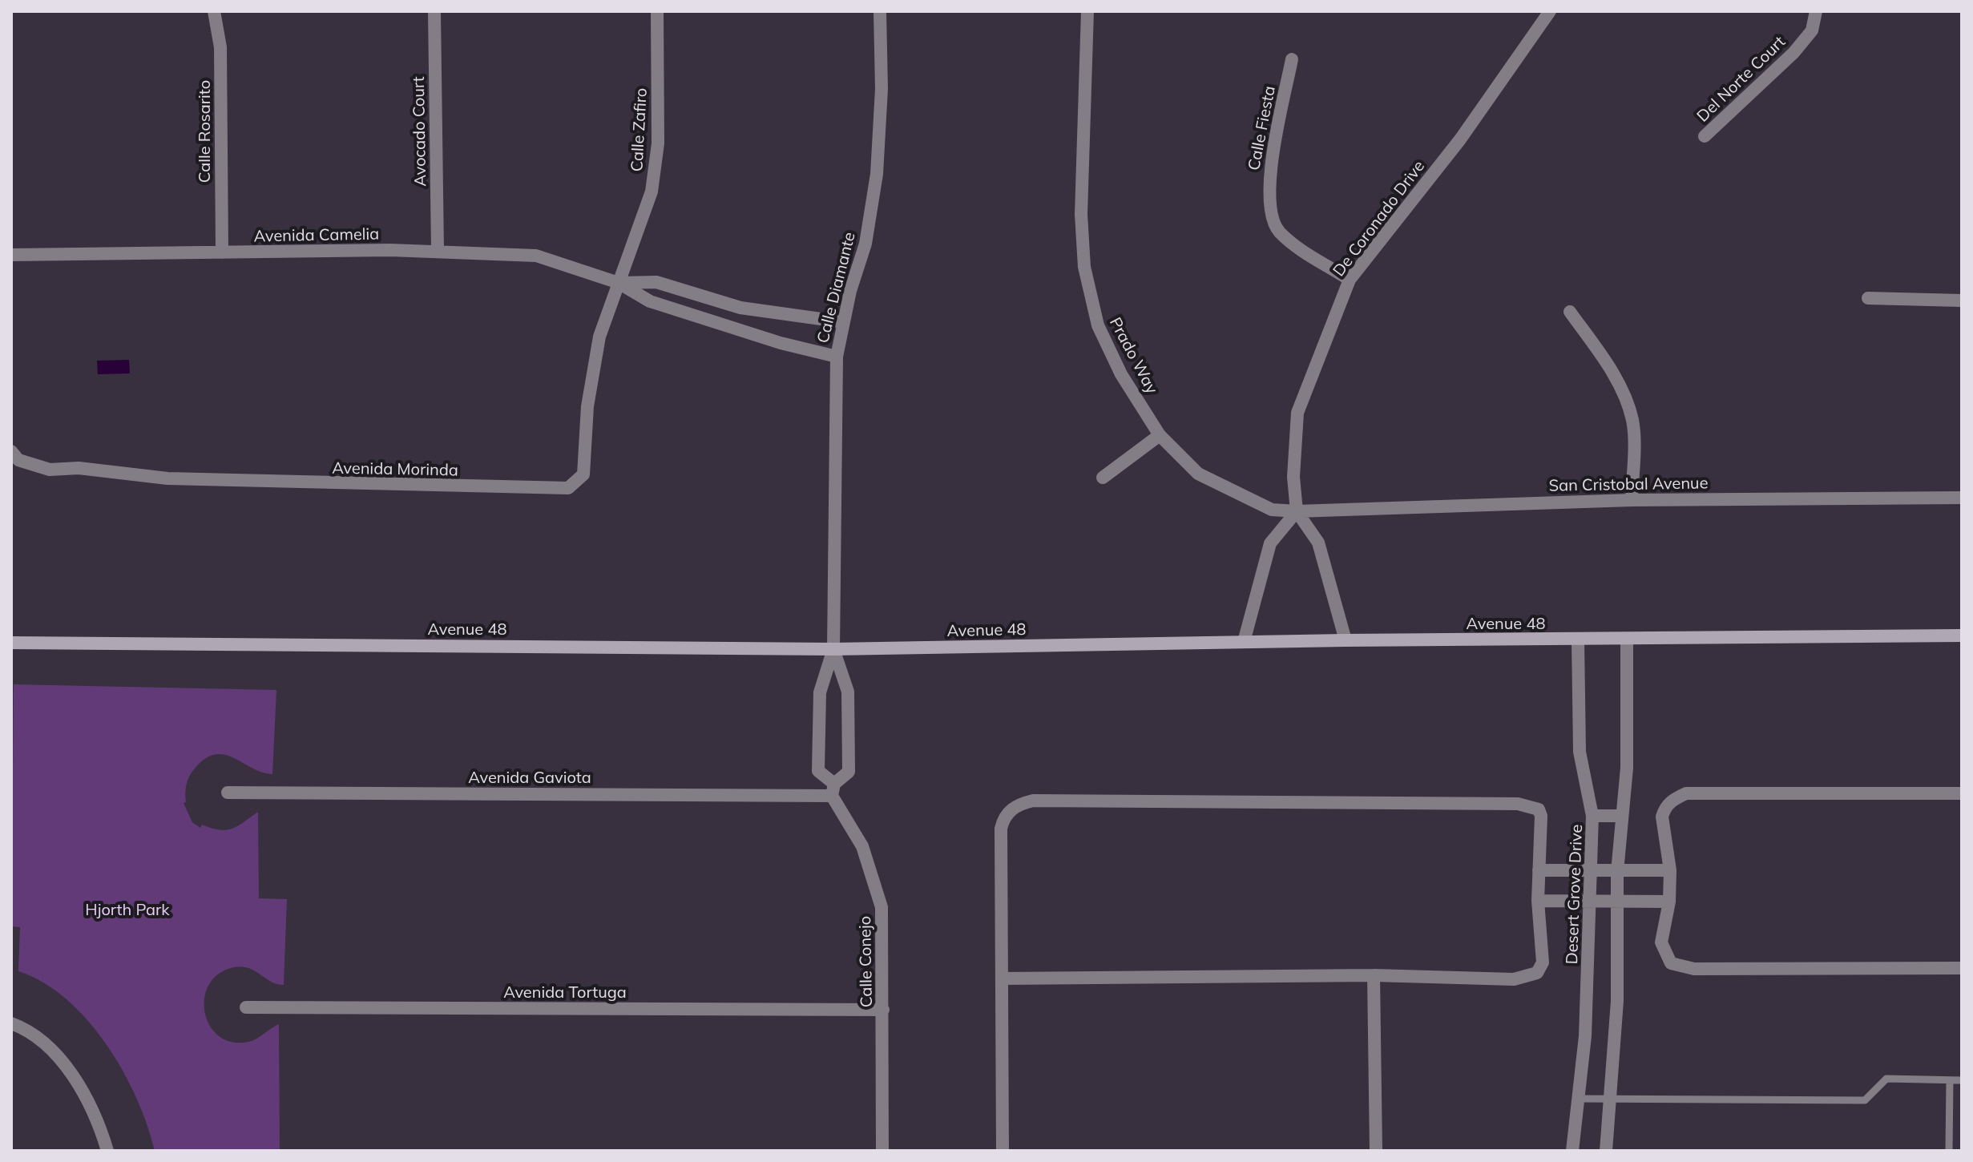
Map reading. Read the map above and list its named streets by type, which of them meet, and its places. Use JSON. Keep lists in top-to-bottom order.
{
  "streets": {
    "main road": ["Avenue 48"],
    "street": [
      "Del Norte Court",
      "Calle Fiesta",
      "Calle Zafiro",
      "Calle Rosarito",
      "Avocado Court",
      "De Coronado Drive",
      "Avenida Camelia",
      "Calle Diamante",
      "Prado Way",
      "Avenida Morinda",
      "San Cristobal Avenue",
      "Avenida Gaviota",
      "Desert Grove Drive",
      "Calle Conejo",
      "Avenida Tortuga"
    ]
  },
  "crossings": [
    ["Calle Fiesta", "De Coronado Drive"],
    ["Calle Zafiro", "Avenida Camelia"],
    ["Calle Zafiro", "Avenida Morinda"],
    ["Calle Rosarito", "Avenida Camelia"],
    ["Avocado Court", "Avenida Camelia"],
    ["De Coronado Drive", "Prado Way"],
    ["De Coronado Drive", "San Cristobal Avenue"],
    ["De Coronado Drive", "Avenue 48"],
    ["Avenida Camelia", "Calle Diamante"],
    ["Avenida Camelia", "Avenida Morinda"],
    ["Calle Diamante", "Avenue 48"],
    ["Calle Diamante", "Calle Conejo"],
    ["Prado Way", "San Cristobal Avenue"],
    ["Avenue 48", "Desert Grove Drive"],
    ["Avenue 48", "Calle Conejo"],
    ["Avenida Gaviota", "Calle Conejo"],
    ["Calle Conejo", "Avenida Tortuga"]
  ],
  "parks": ["Hjorth Park"]
}
